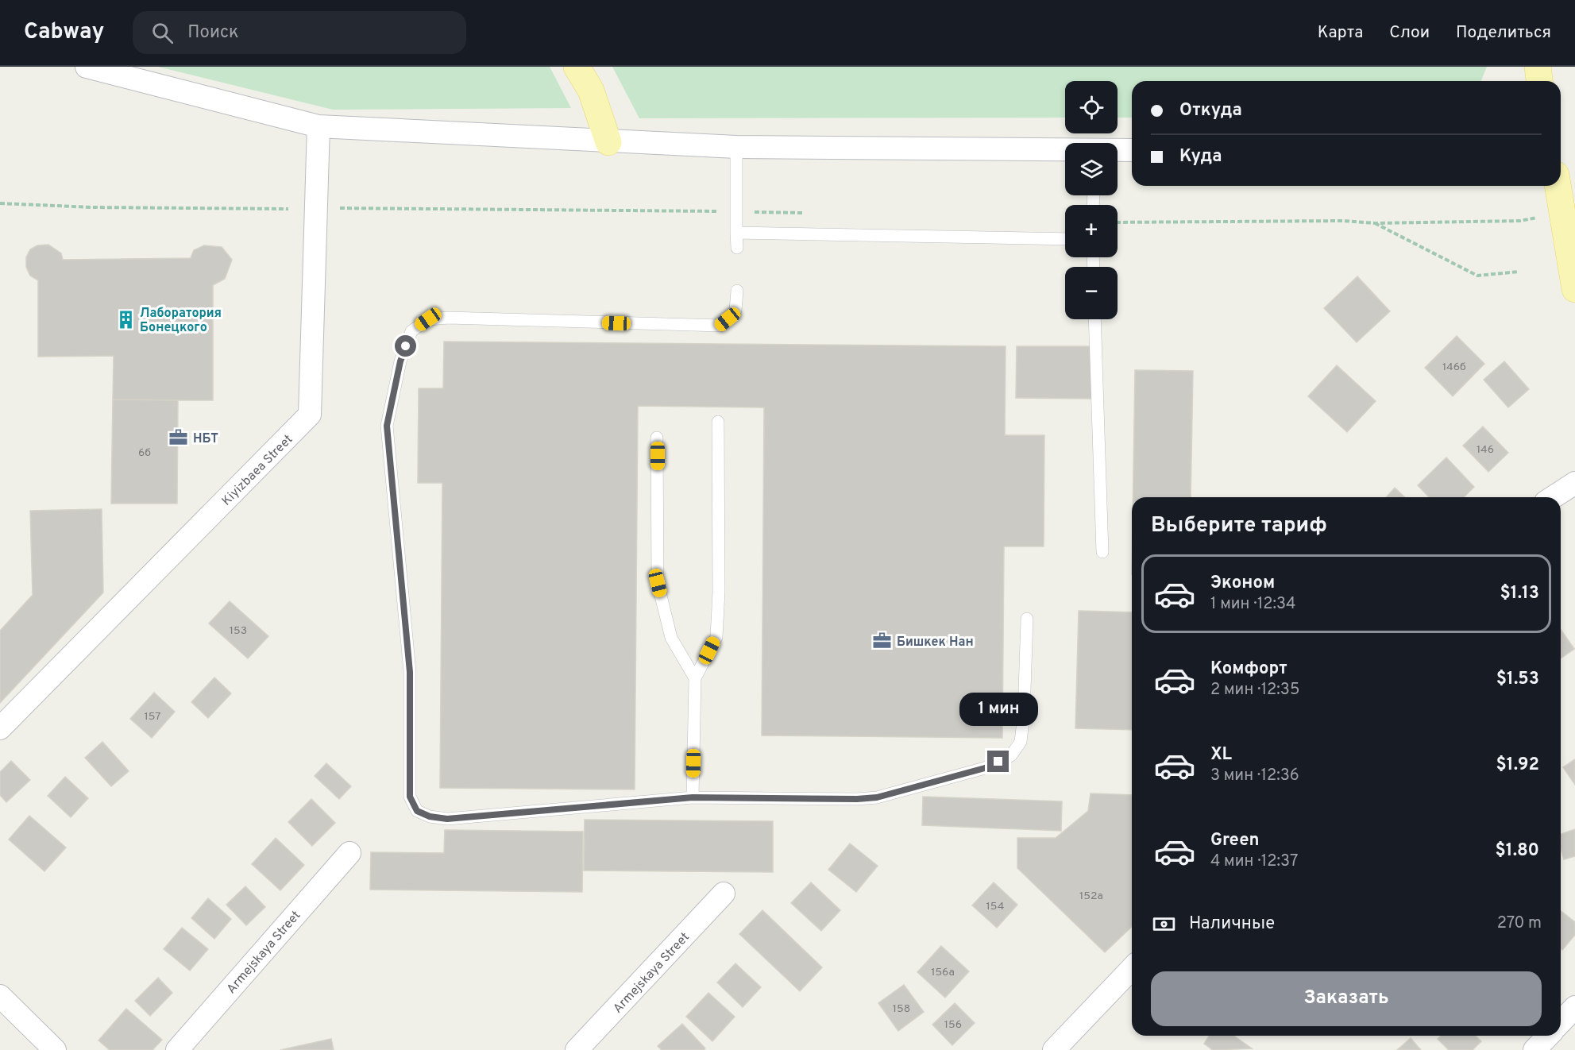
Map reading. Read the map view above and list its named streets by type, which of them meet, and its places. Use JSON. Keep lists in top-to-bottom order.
{
  "streets": {
    "street": ["Kiyizbaea Street", "Armejskaya Street"]
  },
  "places": {
    "building": ["Лаборатория Бонецкого"],
    "office": ["НБТ", "Бишкек Нан"]
  },
  "house_numbers": [
    "146б",
    "146",
    "6б",
    "153",
    "157",
    "152а",
    "154",
    "156а",
    "158",
    "156"
  ],
  "page": {
    "header": "Cabway",
    "search": "Поиск",
    "nav": ["Карта", "Слои", "Поделиться"],
    "map_buttons": ["+", "−"],
    "banner": ["Откуда", "Куда"],
    "heading": "Выберите тариф",
    "list": [
      {
        "name": "Эконом",
        "note": "1 мин · 12:34",
        "value": "$1.13"
      },
      {
        "name": "Комфорт",
        "note": "2 мин · 12:35",
        "value": "$1.53"
      },
      {
        "name": "XL",
        "note": "3 мин · 12:36",
        "value": "$1.92"
      },
      {
        "name": "Green",
        "note": "4 мин · 12:37",
        "value": "$1.80"
      }
    ],
    "bubble": "1 мин",
    "pay": ["Наличные", "270 m"],
    "buttons": "Заказать"
  }
}
